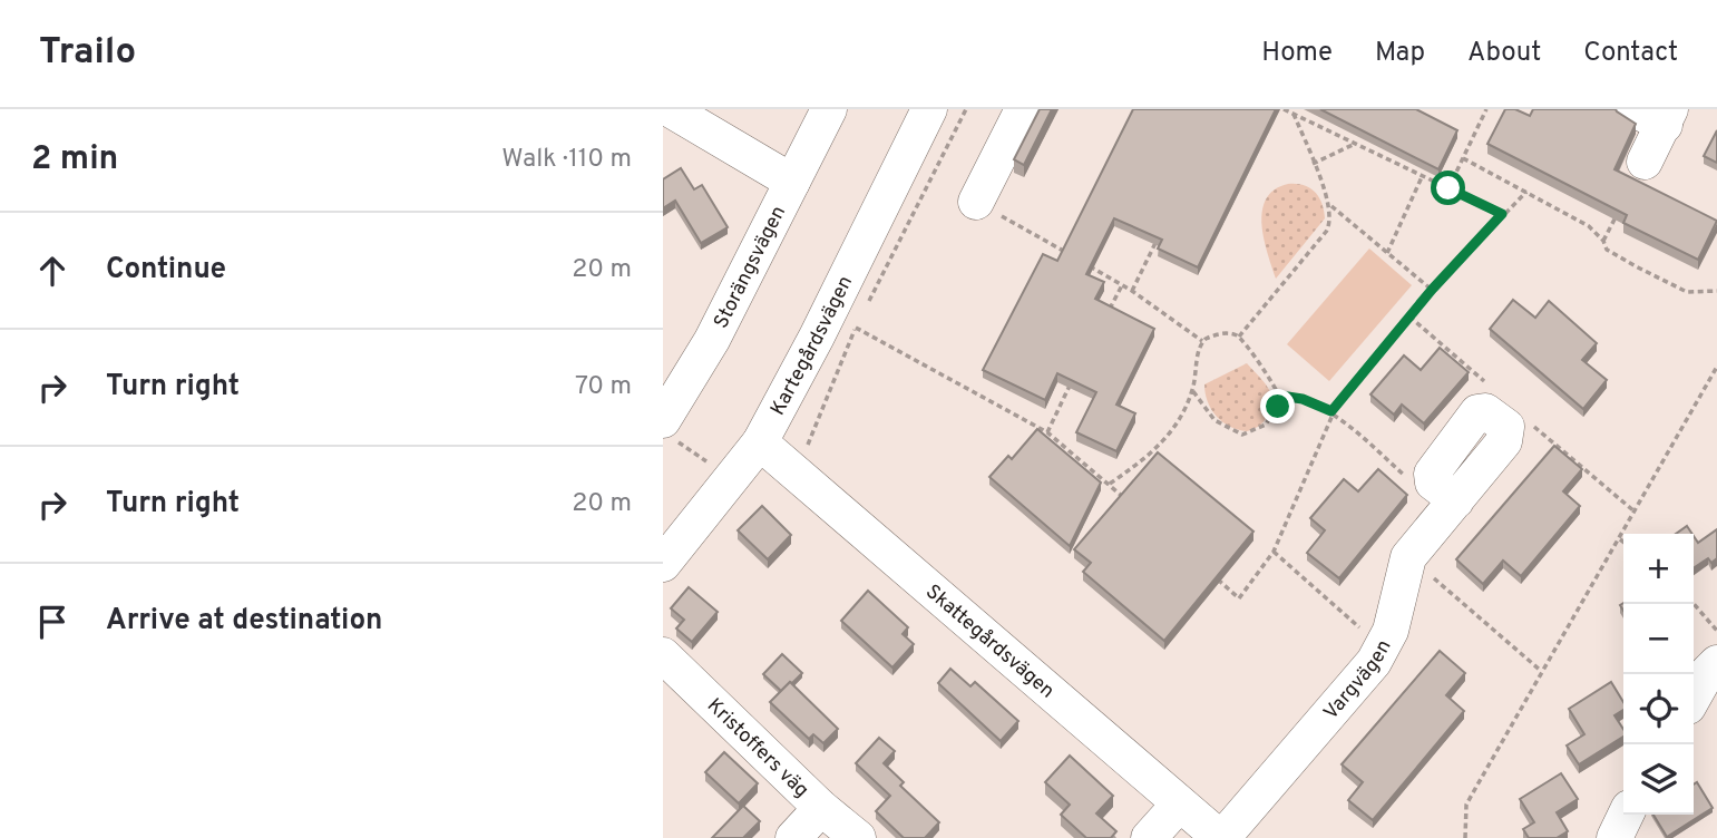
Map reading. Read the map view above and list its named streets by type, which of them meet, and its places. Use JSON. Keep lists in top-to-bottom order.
{
  "streets": {
    "street": [
      "Storängsvägen",
      "Kartegårdsvägen",
      "Skattegårdsvägen",
      "Vargvägen",
      "Kristoffers väg"
    ]
  },
  "crossings": [
    ["Kartegårdsvägen", "Skattegårdsvägen"],
    ["Skattegårdsvägen", "Vargvägen"]
  ],
  "page": {
    "header": "Trailo",
    "nav": [
      "Home",
      "Map",
      "About",
      "Contact"
    ],
    "heading": ["2 min", "Walk · 110 m"],
    "list": [
      ["Continue", "20 m"],
      ["Turn right", "70 m"],
      ["Turn right", "20 m"],
      "Arrive at destination"
    ],
    "map_buttons": ["+", "−"]
  }
}
